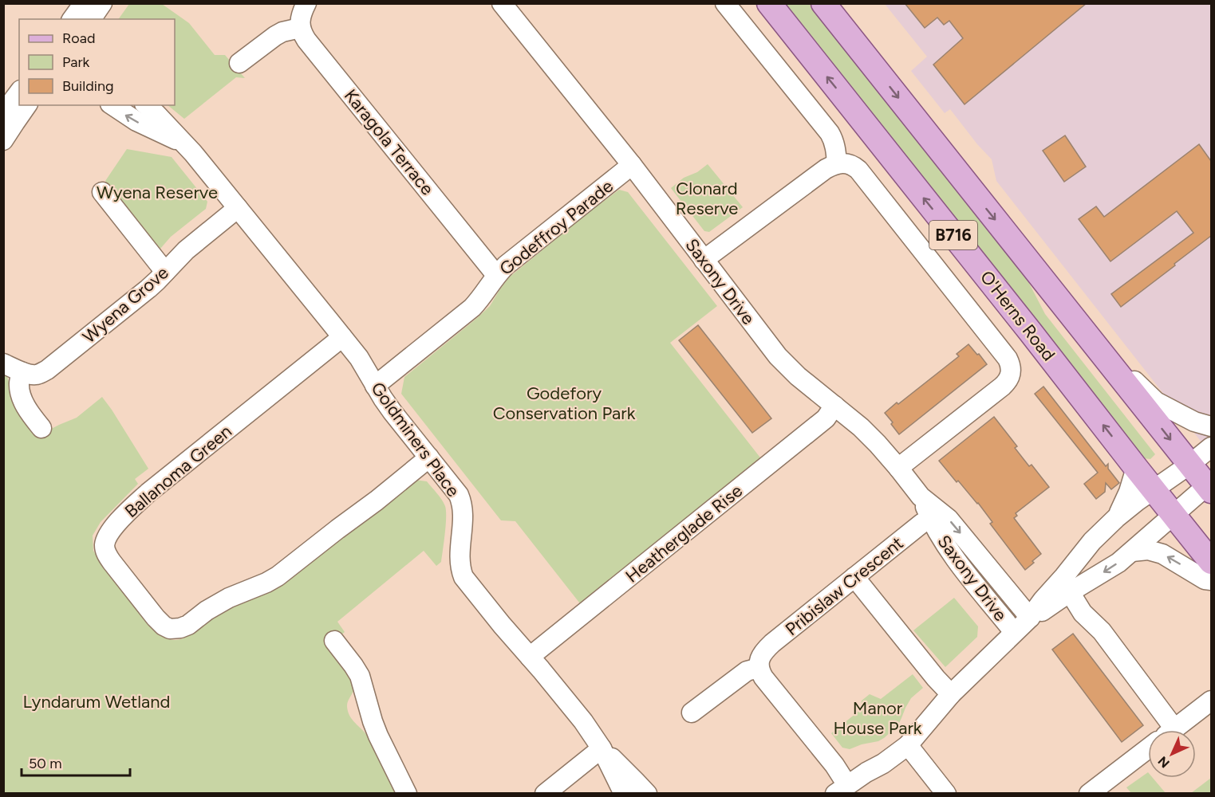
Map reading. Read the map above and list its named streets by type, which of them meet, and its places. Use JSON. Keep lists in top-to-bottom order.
{
  "streets": {
    "main road": ["B716", "O'Herns Road"],
    "street": [
      "Karagola Terrace",
      "Godeffroy Parade",
      "Saxony Drive",
      "Wyena Grove",
      "Goldminers Place",
      "Ballanoma Green",
      "Heatherglade Rise",
      "Pribislaw Crescent"
    ]
  },
  "crossings": [
    ["Karagola Terrace", "Godeffroy Parade"],
    ["Godeffroy Parade", "Saxony Drive"],
    ["Godeffroy Parade", "Goldminers Place"],
    ["Saxony Drive", "Heatherglade Rise"],
    ["Saxony Drive", "Pribislaw Crescent"],
    ["Wyena Grove", "Goldminers Place"],
    ["Goldminers Place", "Ballanoma Green"],
    ["Goldminers Place", "Heatherglade Rise"]
  ],
  "parks": [
    "Clonard Reserve",
    "Wyena Reserve",
    "Godefory Conservation Park",
    "Lyndarum Wetland",
    "Manor House Park"
  ],
  "legend": ["Road", "Park", "Building"],
  "scale_bar": "50 m",
  "north": "bottom left"
}
